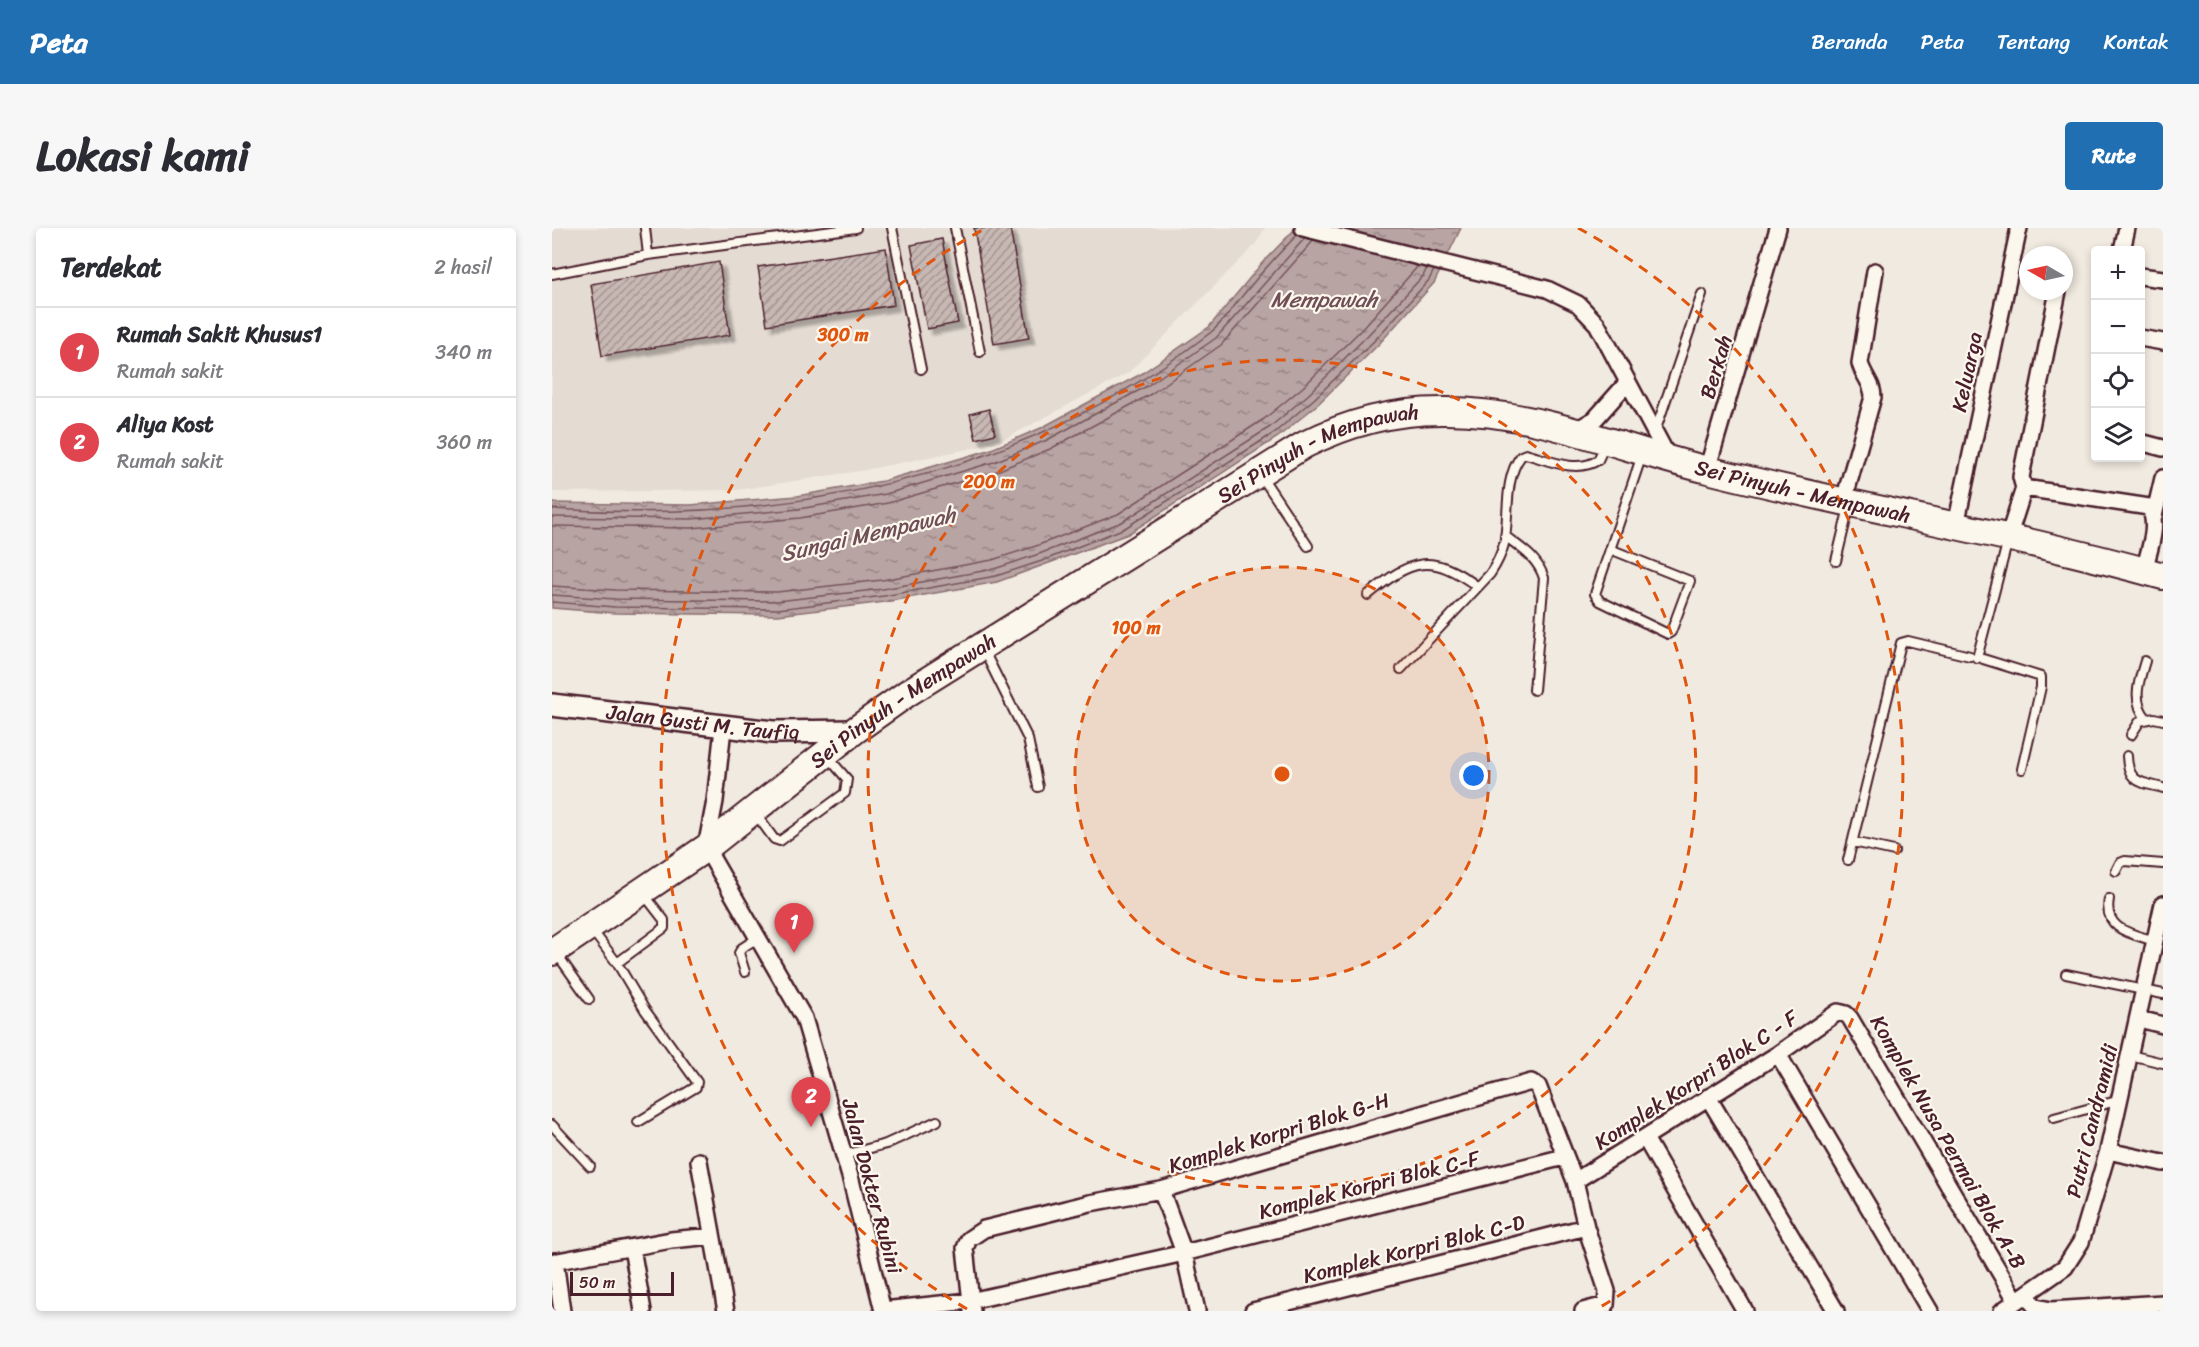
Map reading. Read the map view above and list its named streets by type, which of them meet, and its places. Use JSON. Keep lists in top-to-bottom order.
{
  "streets": {
    "highway": ["Sei Pinyuh - Mempawah"],
    "main road": ["Jalan Gusti M. Taufiq"],
    "street": [
      "Berkah",
      "Keluarga",
      "Komplek Korpri Blok C - F",
      "Putri Candramidi",
      "Komplek Korpri Blok G-H",
      "Komplek Nusa Permai Blok A-B",
      "Komplek Korpri Blok C-F",
      "Jalan Dokter Rubini",
      "Komplek Korpri Blok C-D"
    ]
  },
  "crossings": [
    ["Berkah", "Sei Pinyuh - Mempawah"],
    ["Keluarga", "Sei Pinyuh - Mempawah"],
    ["Sei Pinyuh - Mempawah", "Jalan Gusti M. Taufiq"],
    ["Sei Pinyuh - Mempawah", "Jalan Dokter Rubini"],
    ["Komplek Korpri Blok C - F", "Komplek Nusa Permai Blok A-B"],
    ["Putri Candramidi", "Komplek Nusa Permai Blok A-B"],
    ["Komplek Korpri Blok G-H", "Komplek Korpri Blok C-F"],
    ["Komplek Korpri Blok C-F", "Jalan Dokter Rubini"]
  ],
  "water": ["Mempawah", "Sungai Mempawah"],
  "scale_bar": "50 m",
  "north": "left",
  "page": {
    "header": "Peta",
    "nav": [
      "Beranda",
      "Peta",
      "Tentang",
      "Kontak"
    ],
    "title": "Lokasi kami",
    "buttons": "Rute",
    "heading": ["Terdekat", "2 hasil"],
    "map_buttons": ["+", "−"],
    "list": [
      {
        "mark": "1",
        "name": "Rumah Sakit Khusus1",
        "note": "Rumah sakit",
        "value": "340 m"
      },
      {
        "mark": "2",
        "name": "Aliya Kost",
        "note": "Rumah sakit",
        "value": "360 m"
      }
    ],
    "pins": ["1", "2"],
    "scale": "50 m"
  },
  "rings": ["300 m", "200 m", "100 m"]
}
